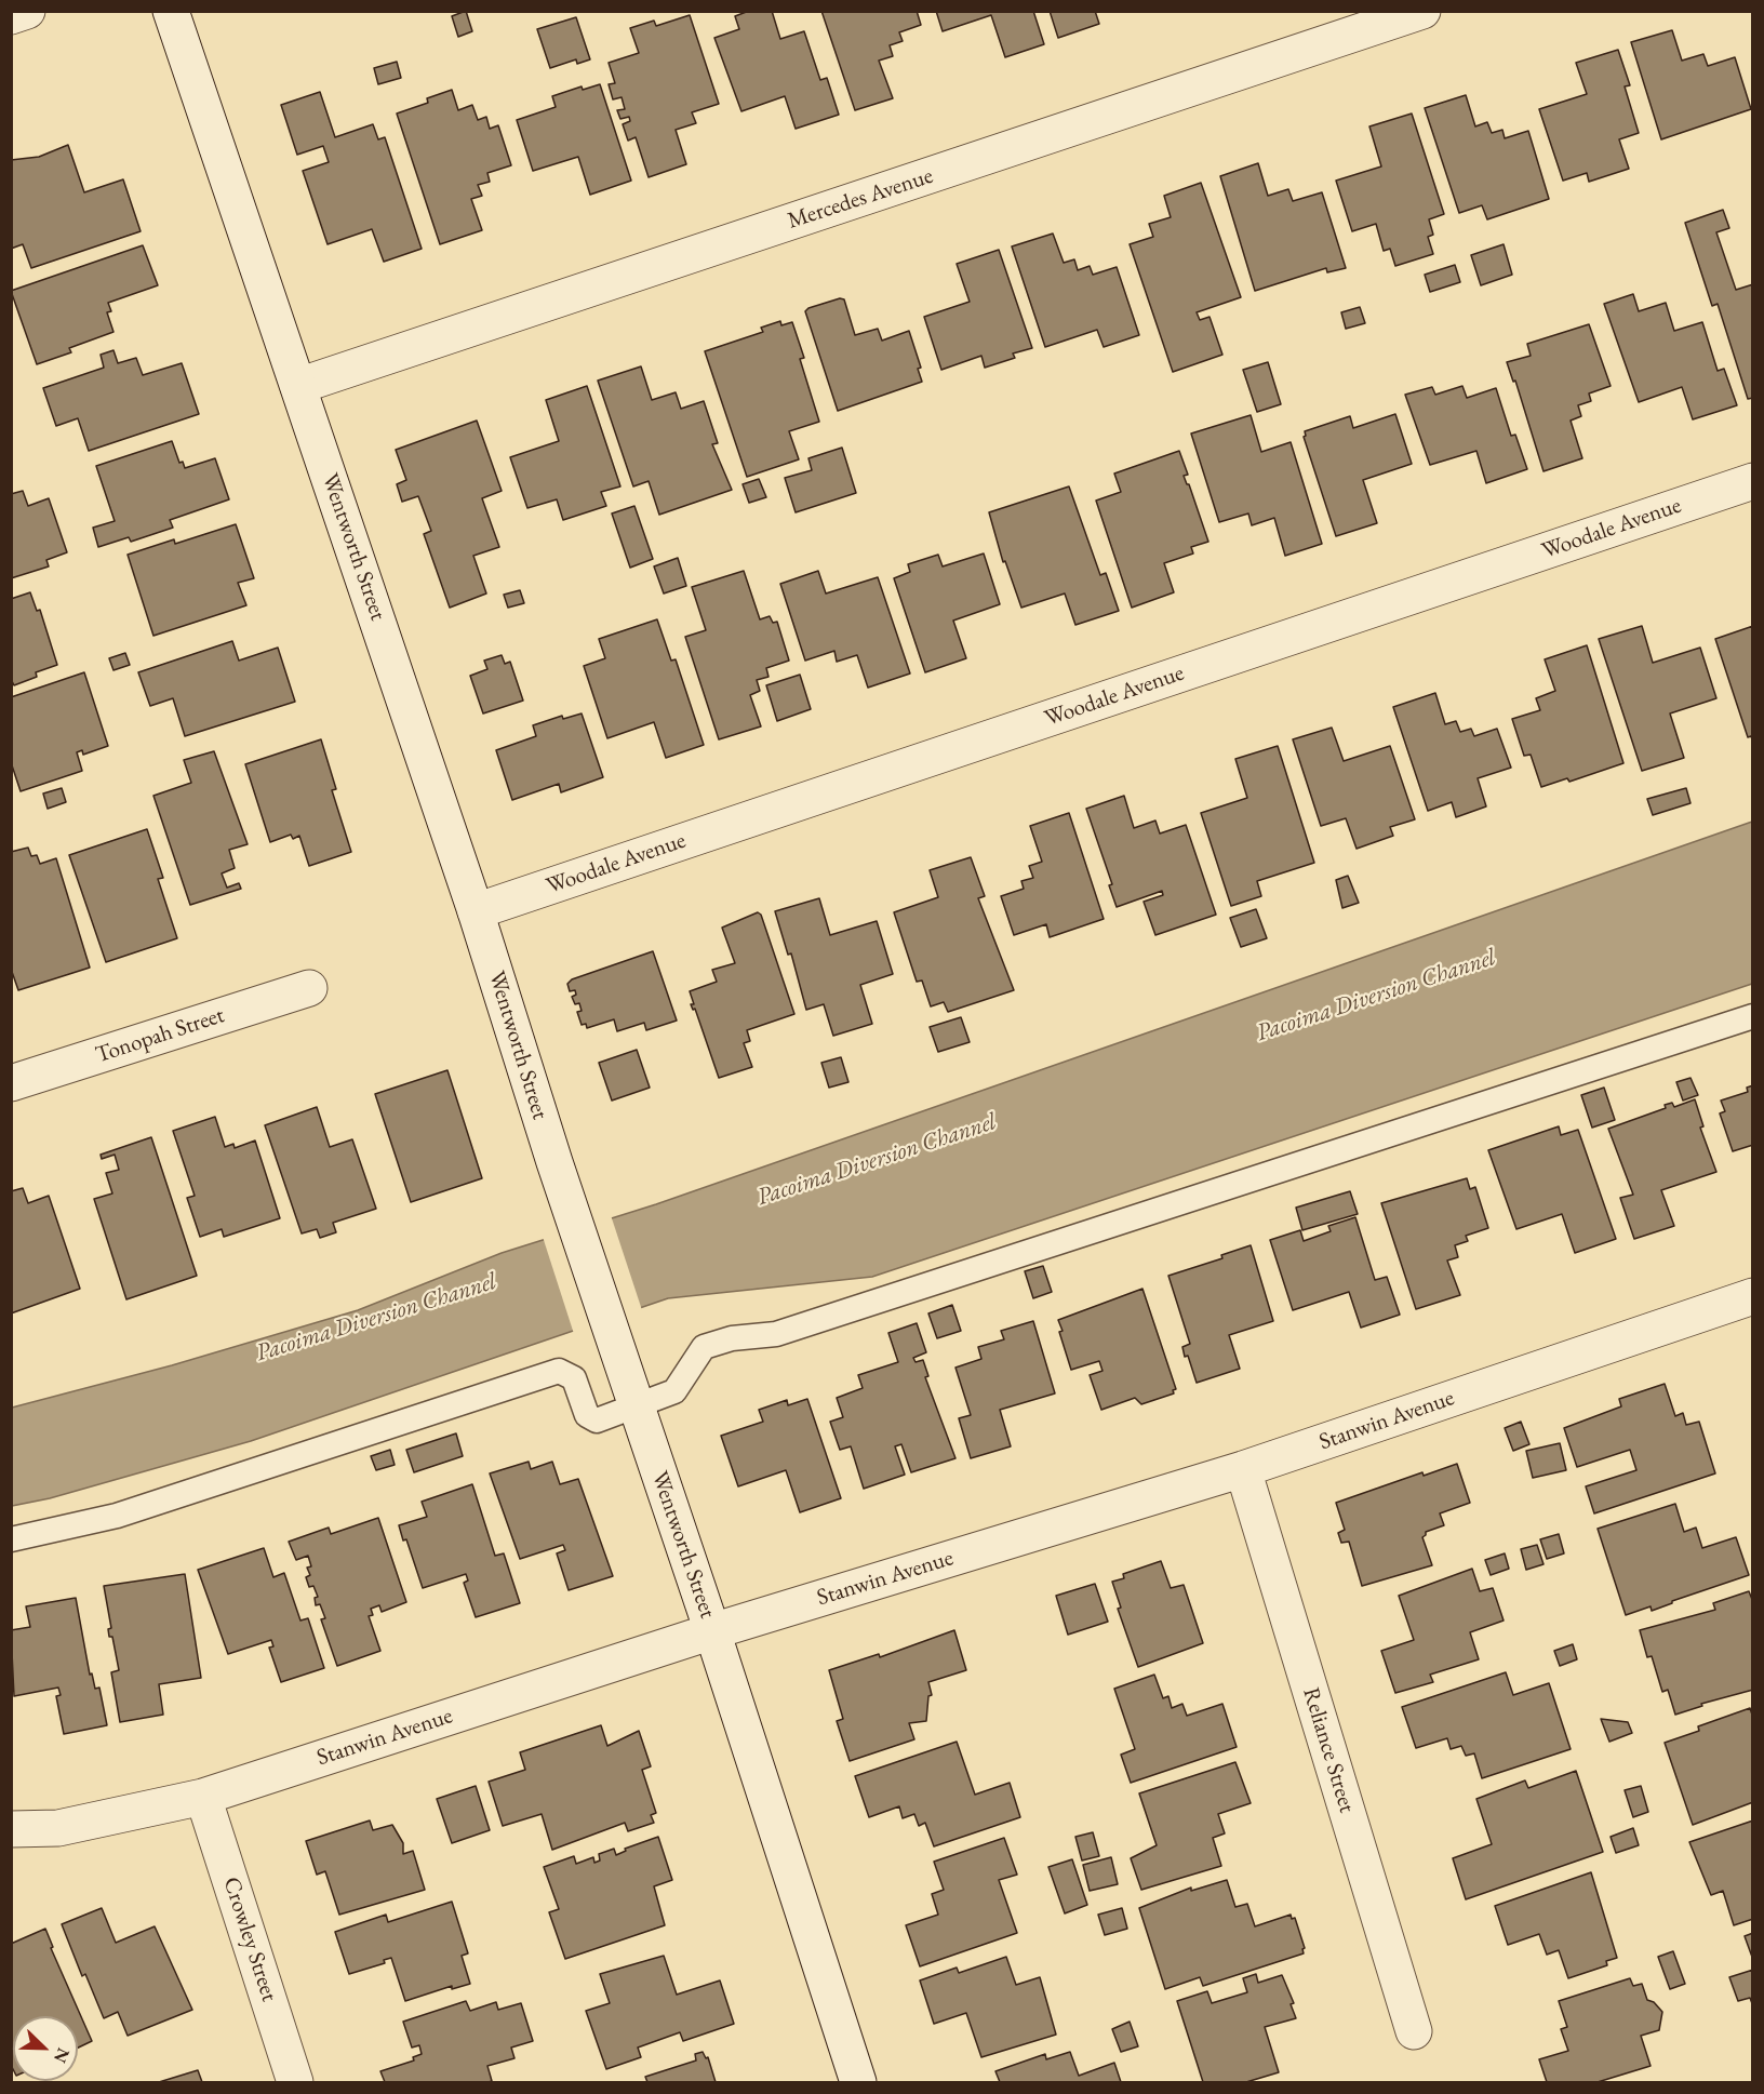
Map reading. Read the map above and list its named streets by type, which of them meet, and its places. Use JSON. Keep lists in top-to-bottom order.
{
  "streets": {
    "street": [
      "Mercedes Avenue",
      "Woodale Avenue",
      "Wentworth Street",
      "Tonopah Street",
      "Stanwin Avenue",
      "Reliance Street",
      "Crowley Street"
    ]
  },
  "crossings": [
    ["Mercedes Avenue", "Wentworth Street"],
    ["Woodale Avenue", "Wentworth Street"],
    ["Wentworth Street", "Stanwin Avenue"],
    ["Stanwin Avenue", "Reliance Street"],
    ["Stanwin Avenue", "Crowley Street"]
  ],
  "water": ["Pacoima Diversion Channel"],
  "north": "bottom right"
}
